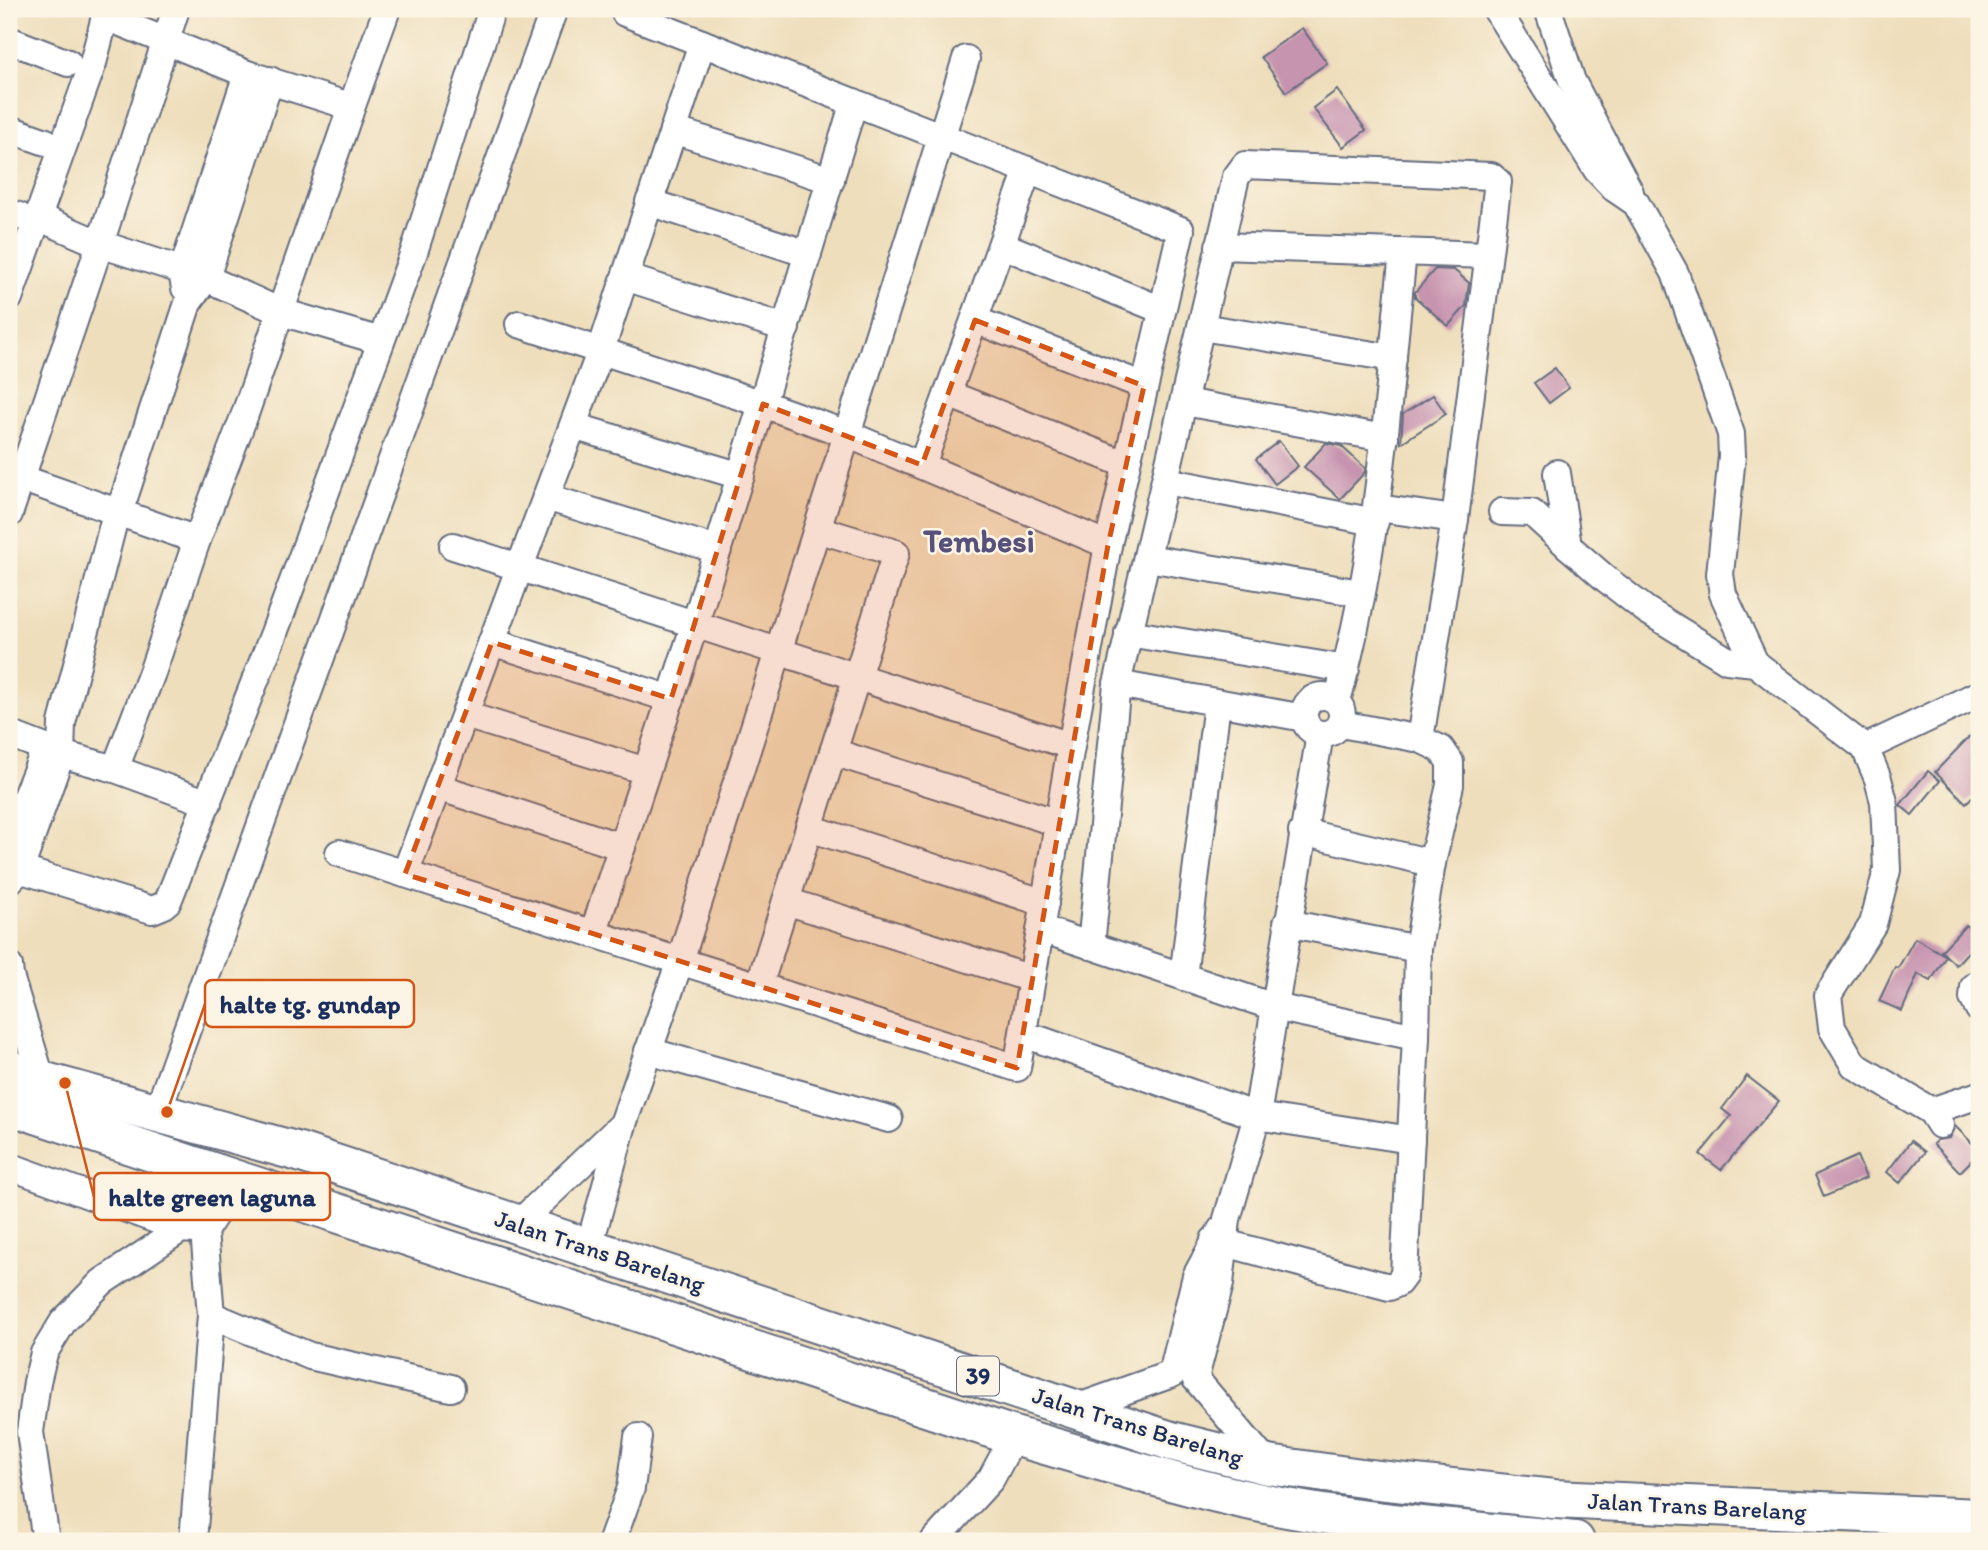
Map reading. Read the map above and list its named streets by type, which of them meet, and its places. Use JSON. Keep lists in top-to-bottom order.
{
  "streets": {
    "highway": ["Jalan Trans Barelang", "39"]
  },
  "districts": ["Tembesi"],
  "places": ["halte green laguna", "halte tg. gundap"]
}
